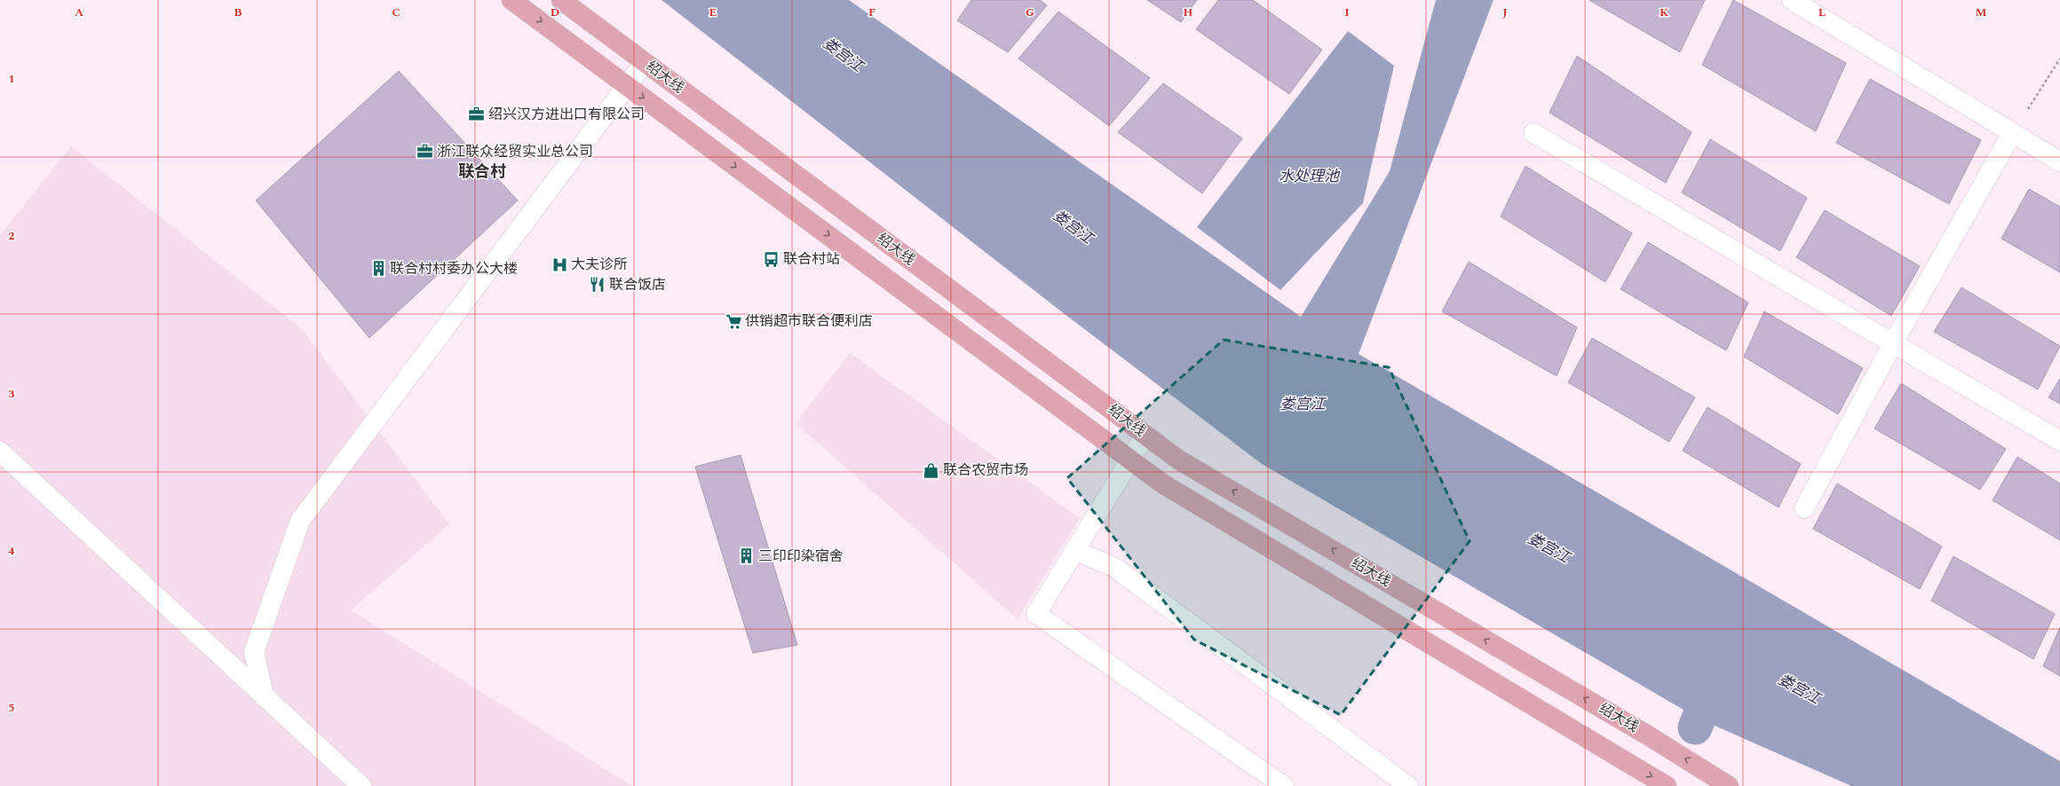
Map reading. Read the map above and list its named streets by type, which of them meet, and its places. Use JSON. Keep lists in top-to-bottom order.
{
  "streets": {
    "main road": ["绍大线"]
  },
  "districts": ["联合村"],
  "water": ["娄宫江", "水处理池"],
  "places": {
    "office": ["绍兴汉方进出口有限公司", "浙江联众经贸实业总公司"],
    "bus stop": ["联合村站"],
    "hospital": ["大夫诊所"],
    "building": ["联合村村委办公大楼", "三印印染宿舍"],
    "restaurant": ["联合饭店"],
    "supermarket": ["供销超市联合便利店"],
    "shop": ["联合农贸市场"]
  },
  "grid": {
    "columns": [
      "A",
      "B",
      "C",
      "D",
      "E",
      "F",
      "G",
      "H",
      "I",
      "J",
      "K",
      "L",
      "M"
    ],
    "rows": [
      "1",
      "2",
      "3",
      "4",
      "5"
    ]
  }
}
